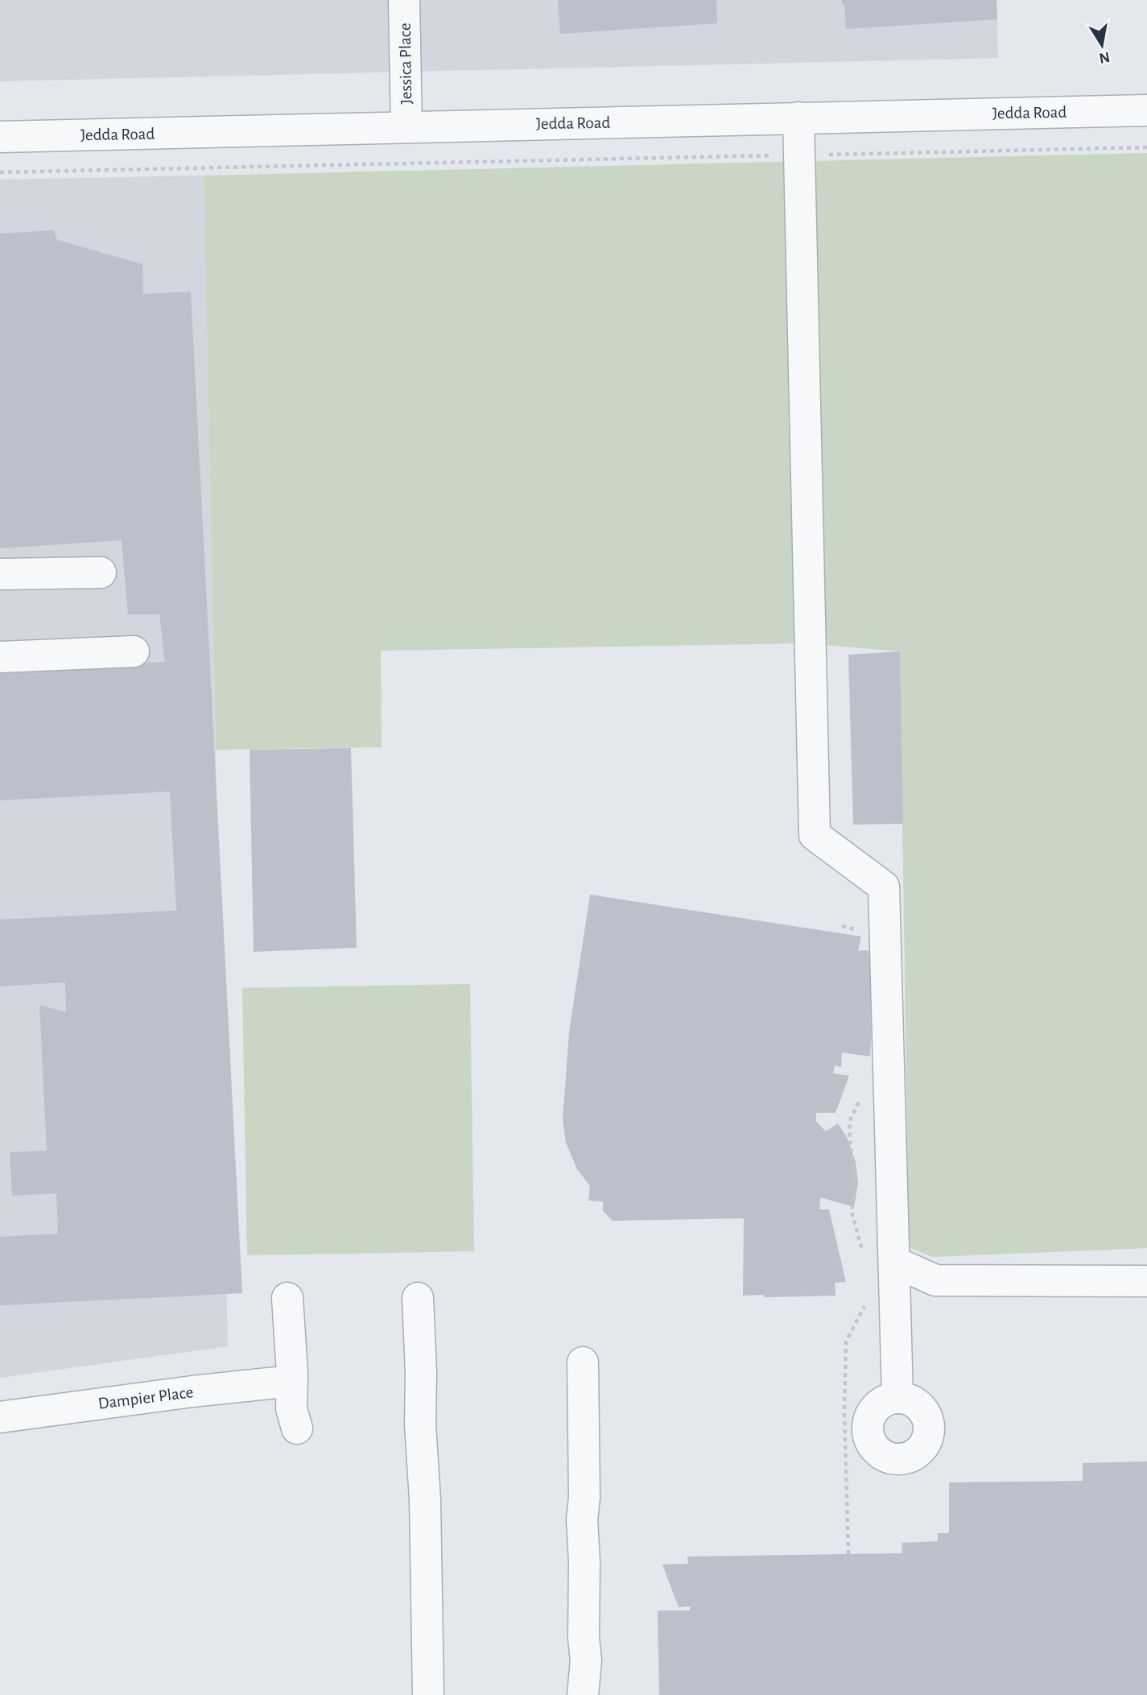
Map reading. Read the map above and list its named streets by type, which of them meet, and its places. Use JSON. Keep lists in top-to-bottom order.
{
  "streets": {
    "street": ["Jessica Place", "Jedda Road", "Dampier Place"]
  },
  "crossings": [
    ["Jessica Place", "Jedda Road"]
  ],
  "north": "bottom"
}
